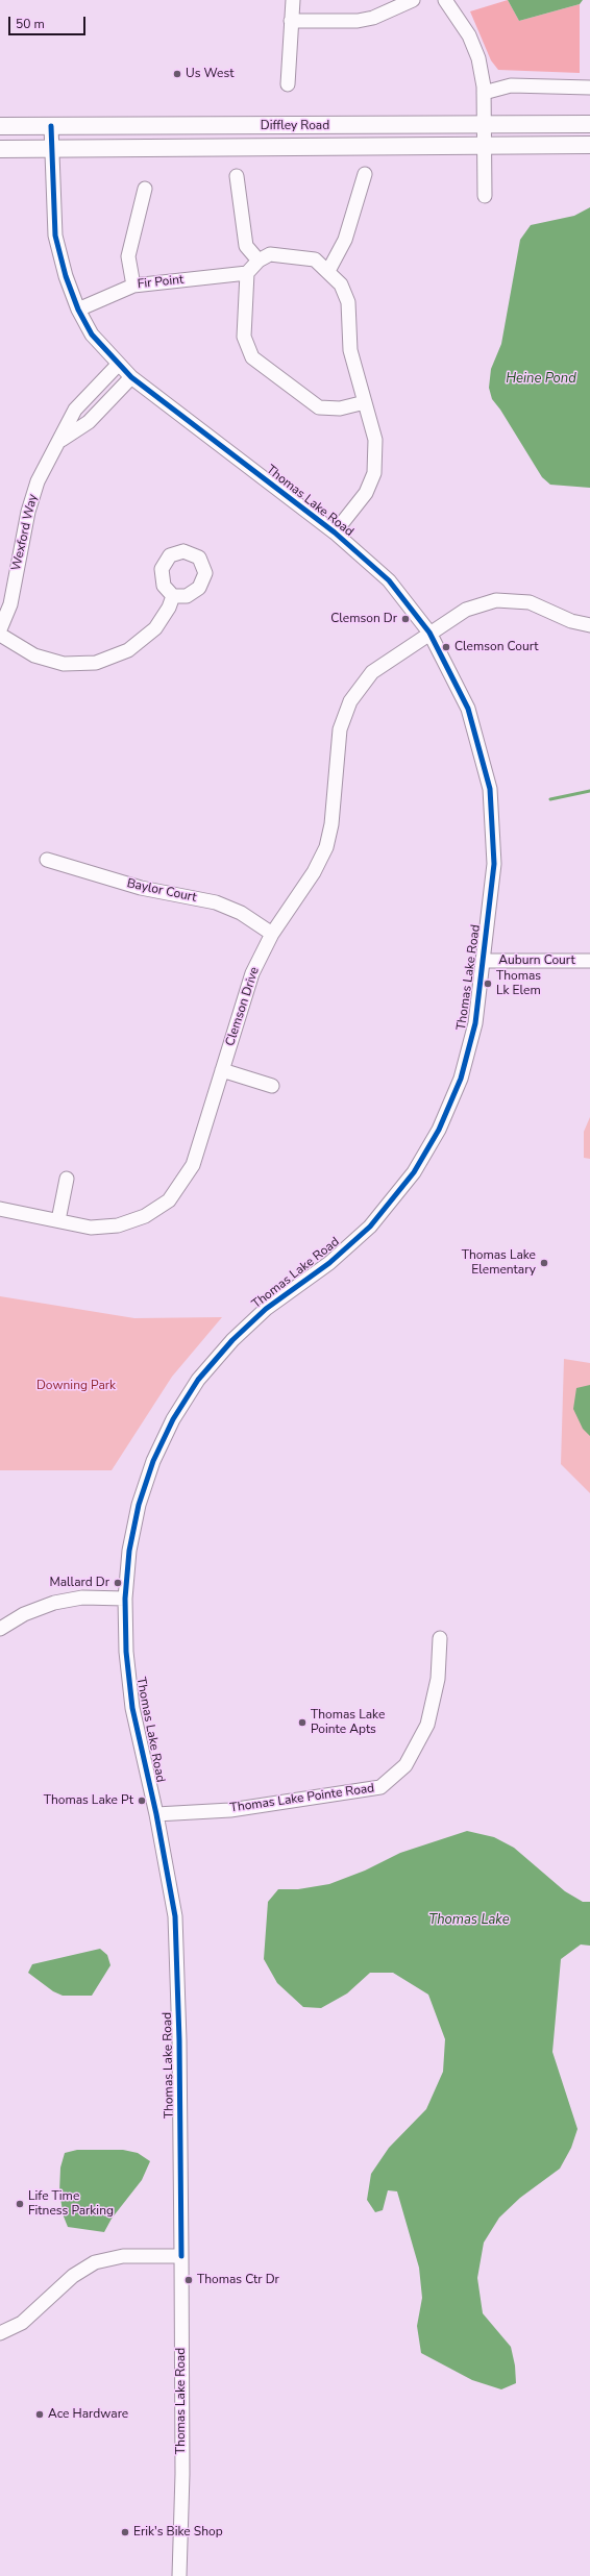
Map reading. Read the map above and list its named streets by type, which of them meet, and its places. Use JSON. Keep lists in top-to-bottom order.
{
  "streets": {
    "main road": ["Diffley Road"],
    "street": [
      "Fir Point",
      "Thomas Lake Road",
      "Wexford Way",
      "Baylor Court",
      "Auburn Court",
      "Clemson Drive",
      "Thomas Lake Pointe Road"
    ]
  },
  "crossings": [
    ["Diffley Road", "Thomas Lake Road"],
    ["Fir Point", "Thomas Lake Road"],
    ["Thomas Lake Road", "Wexford Way"],
    ["Thomas Lake Road", "Auburn Court"],
    ["Thomas Lake Road", "Clemson Drive"],
    ["Thomas Lake Road", "Thomas Lake Pointe Road"],
    ["Baylor Court", "Clemson Drive"]
  ],
  "water": ["Heine Pond", "Thomas Lake"],
  "parks": ["Downing Park"],
  "places": [
    "Us West",
    "Clemson Dr",
    "Clemson Court",
    "Thomas Lk Elem",
    "Thomas Lake Elementary",
    "Mallard Dr",
    "Thomas Lake Pointe Apts",
    "Thomas Lake Pt",
    "Life Time Fitness Parking",
    "Thomas Ctr Dr",
    "Ace Hardware",
    "Erik's Bike Shop"
  ],
  "scale_bar": "50 m"
}
